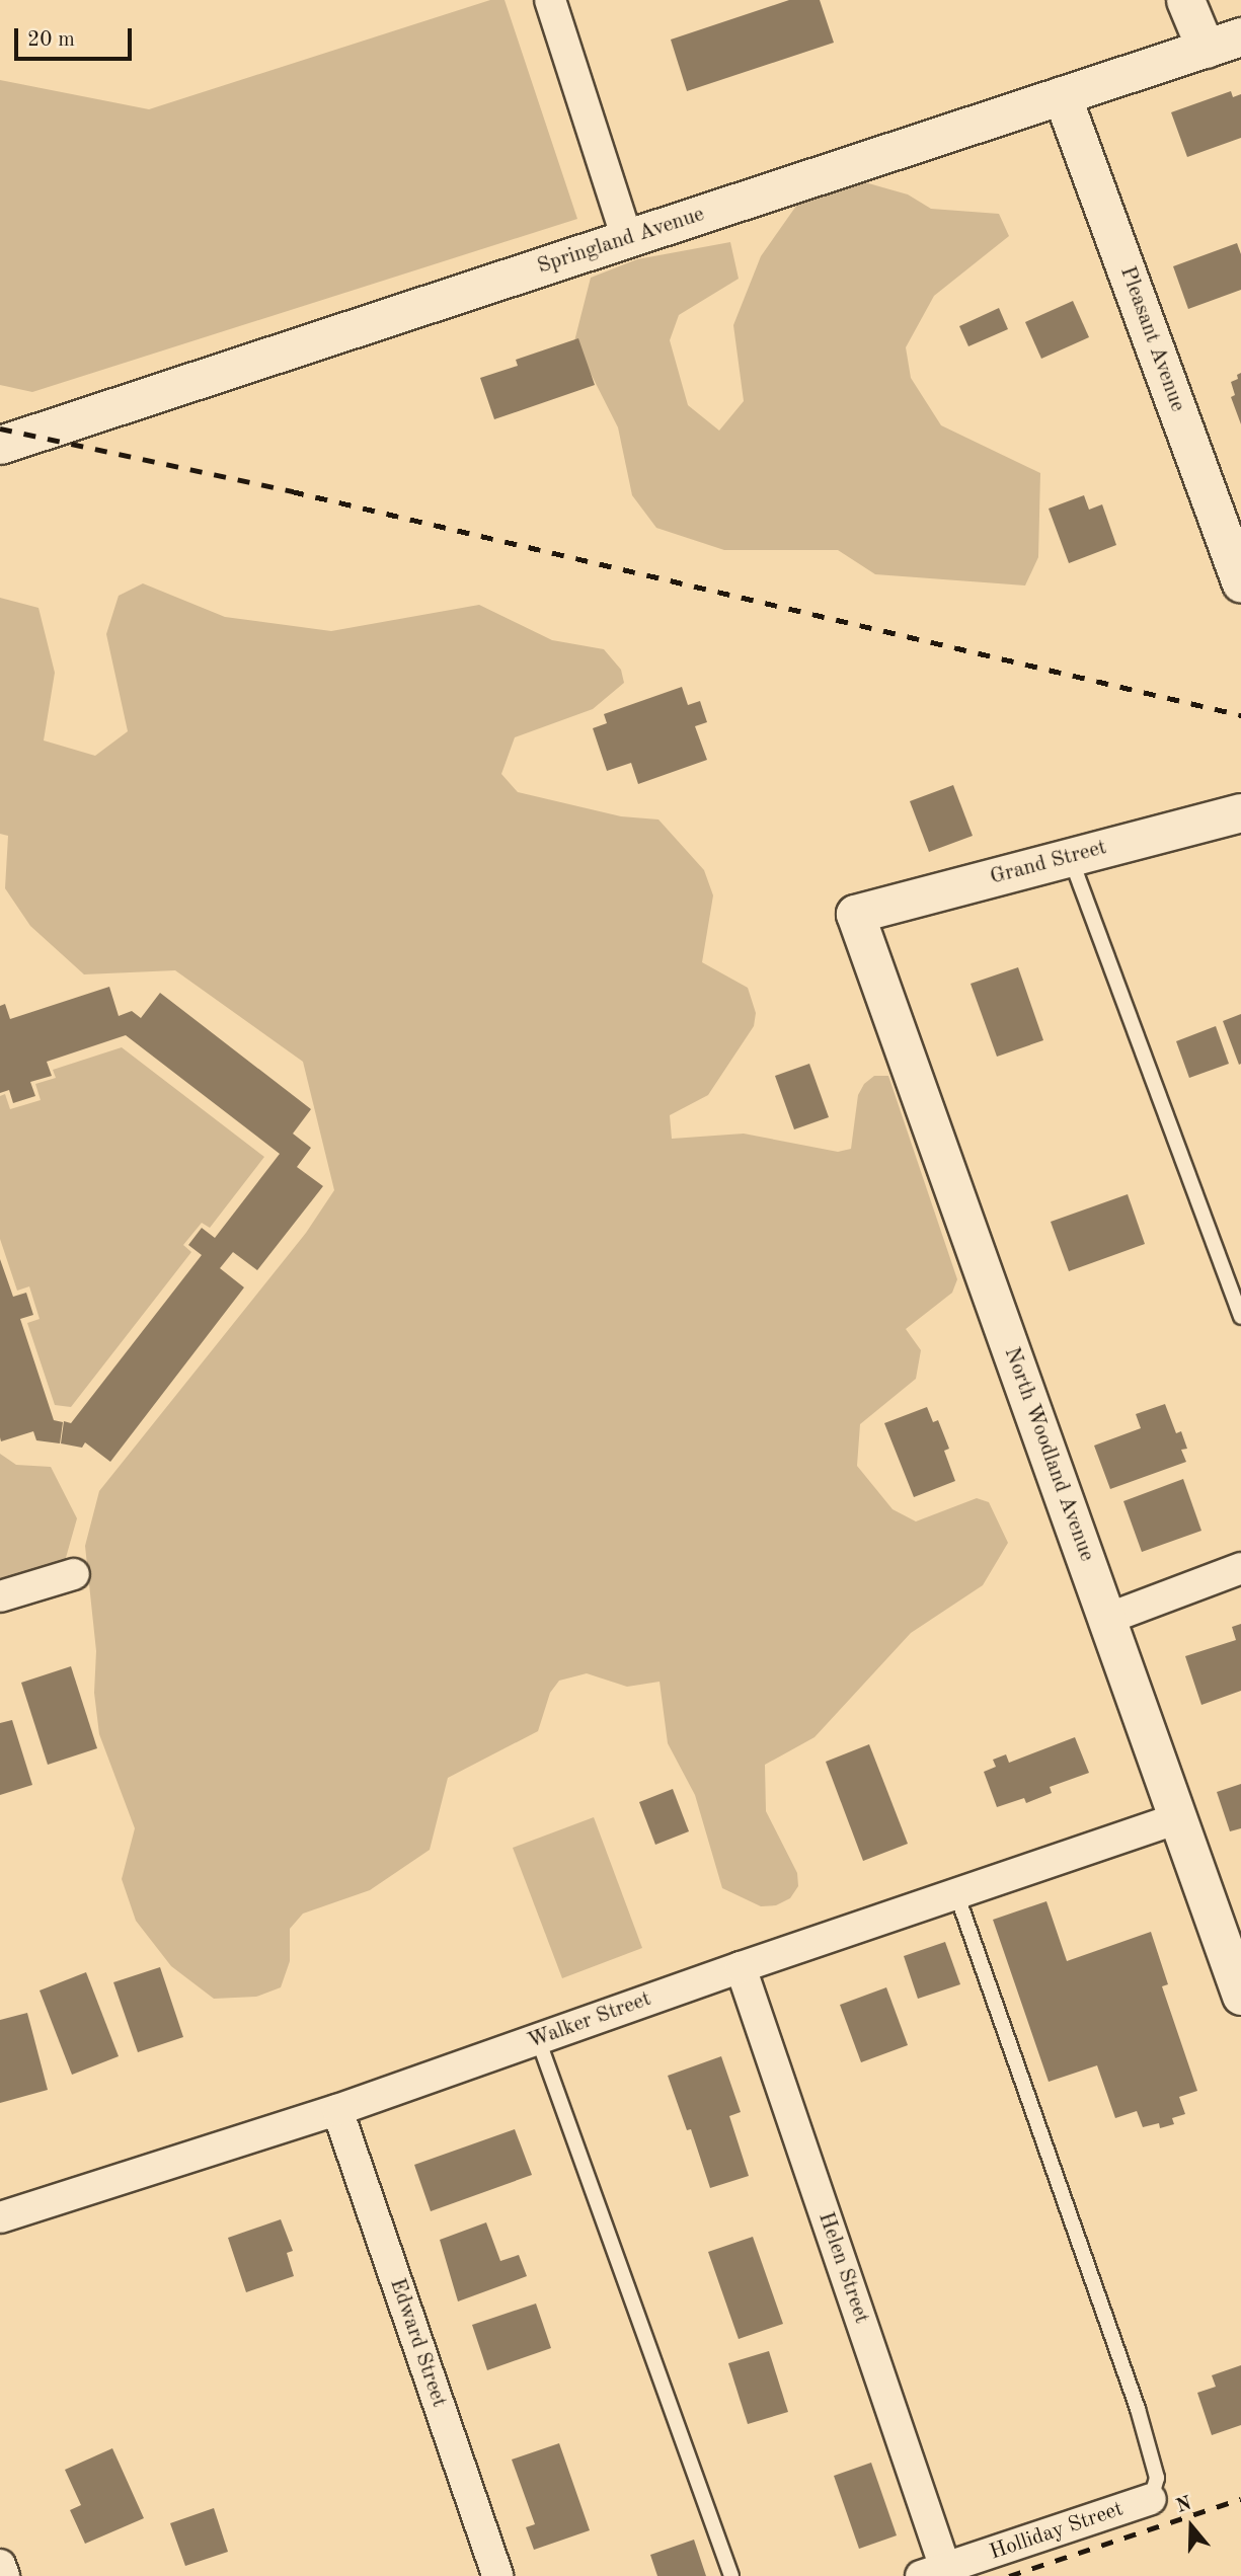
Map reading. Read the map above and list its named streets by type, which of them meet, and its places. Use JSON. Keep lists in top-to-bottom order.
{
  "streets": {
    "street": [
      "Springland Avenue",
      "Pleasant Avenue",
      "Grand Street",
      "North Woodland Avenue",
      "Walker Street",
      "Helen Street",
      "Edward Street",
      "Holliday Street"
    ]
  },
  "crossings": [
    ["Springland Avenue", "Pleasant Avenue"],
    ["Grand Street", "North Woodland Avenue"],
    ["North Woodland Avenue", "Walker Street"],
    ["Walker Street", "Helen Street"],
    ["Walker Street", "Edward Street"],
    ["Helen Street", "Holliday Street"]
  ],
  "scale_bar": "20 m",
  "north": "top"
}
